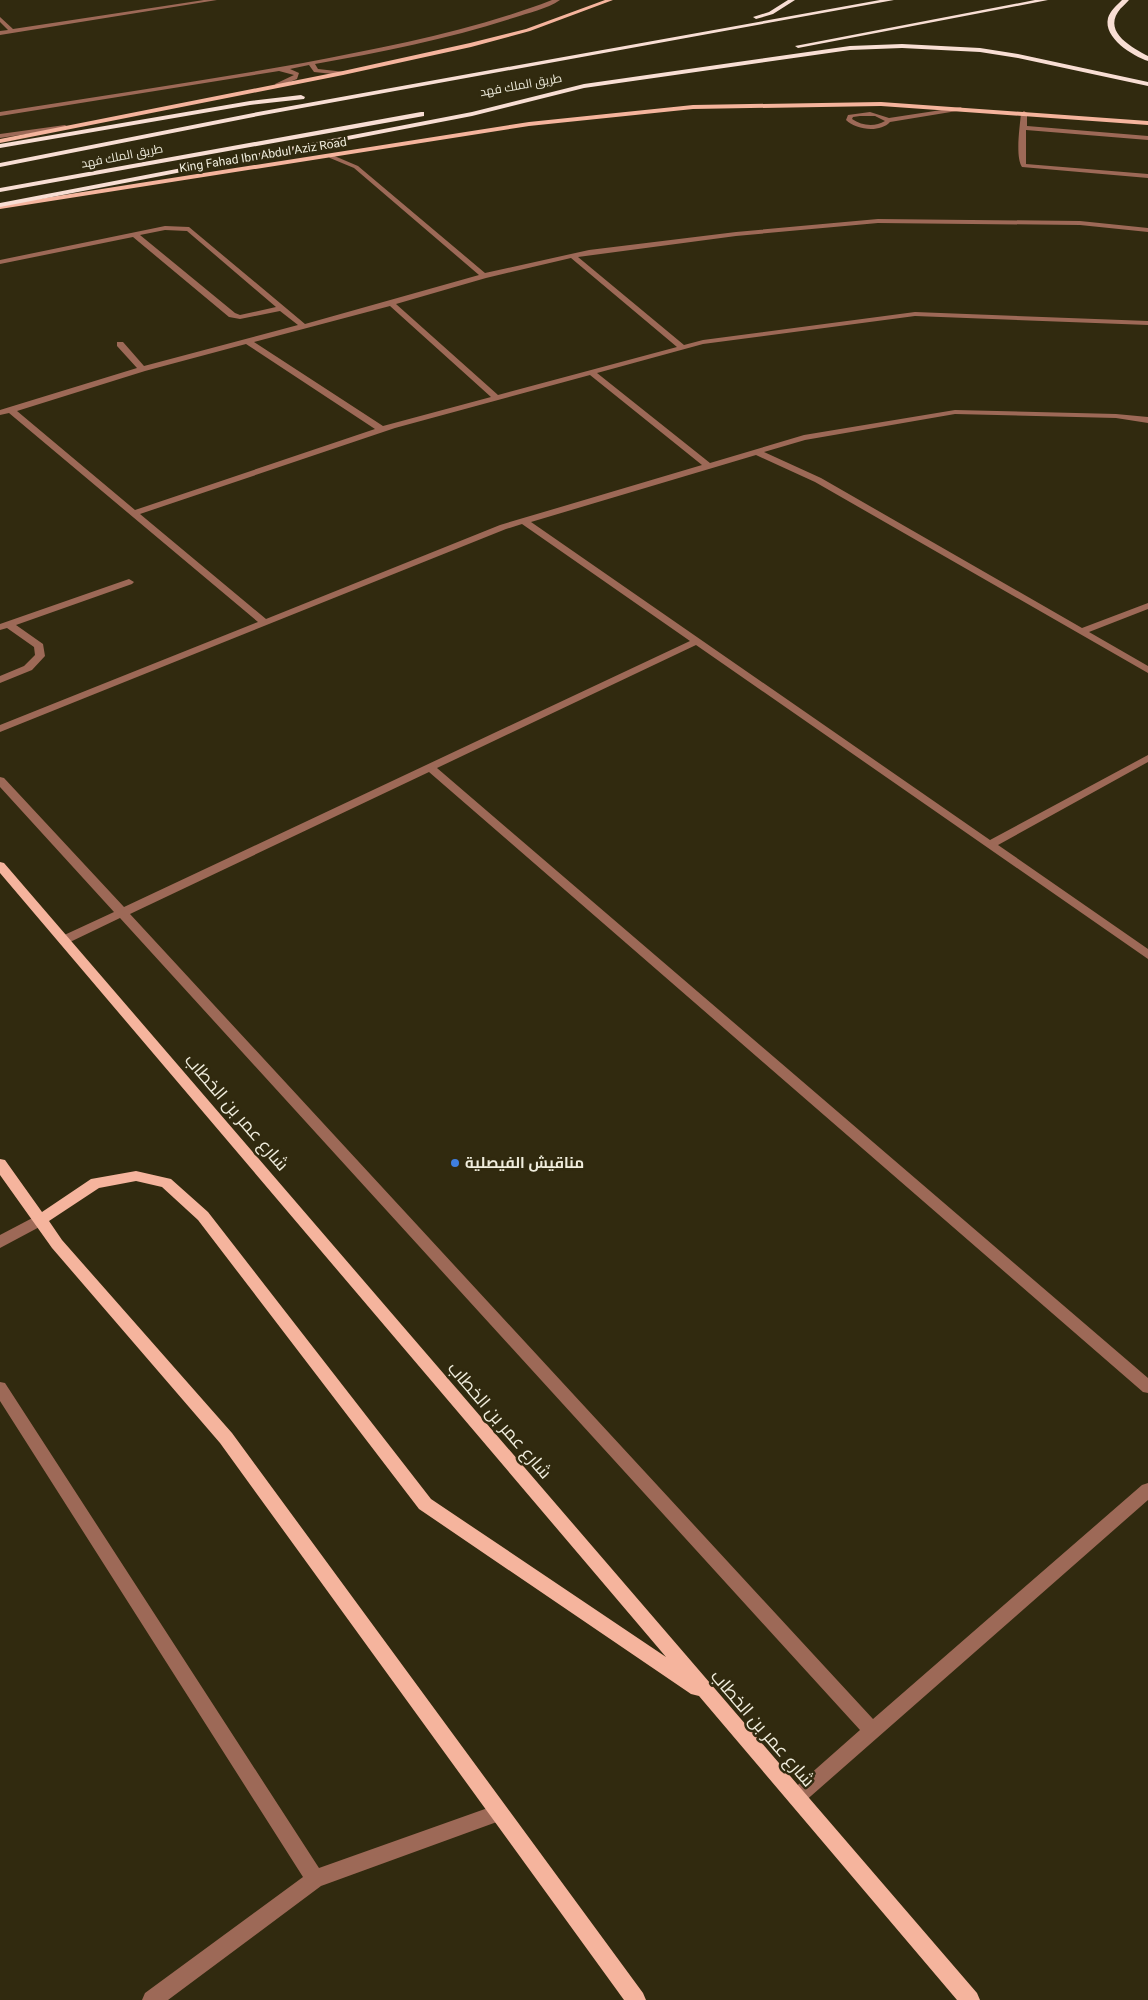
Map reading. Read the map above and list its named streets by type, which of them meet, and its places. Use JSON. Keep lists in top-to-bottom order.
{
  "streets": {
    "highway": ["طريق الملك فهد"],
    "main road": ["King Fahad Ibn Abdul Aziz Road", "شارع عمر بن الخطاب"]
  },
  "places": ["مناقيش الفيصلية"]
}
